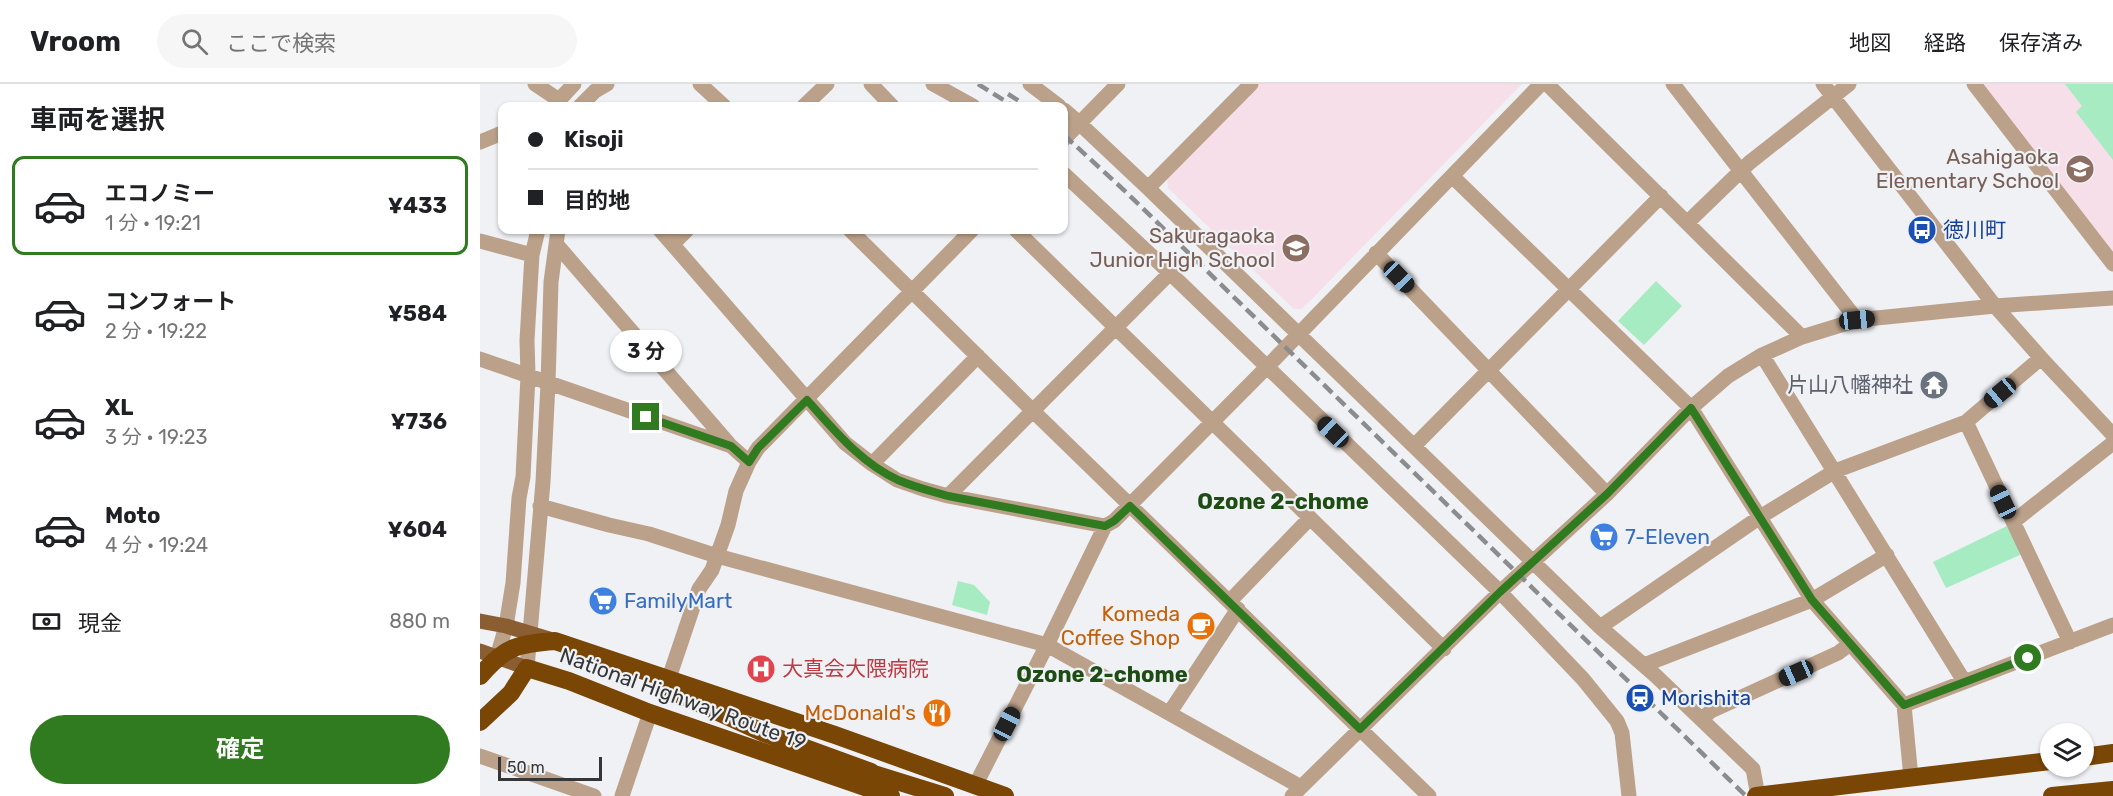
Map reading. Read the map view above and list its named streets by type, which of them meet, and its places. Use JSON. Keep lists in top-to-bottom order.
{
  "streets": {
    "highway": ["National Highway Route 19"]
  },
  "districts": ["Ozone 2-chome", "Ozone 2-chome"],
  "places": {
    "school or university": ["Asahigaoka Elementary School", "Sakuragaoka Junior High School"],
    "bus stop": ["徳川町"],
    "temple": ["片山八幡神社"],
    "supermarket": ["7-Eleven", "FamilyMart"],
    "cafe": ["Komeda Coffee Shop"],
    "hospital": ["大真会大隈病院"],
    "station": ["Morishita"],
    "restaurant": ["McDonald's"]
  },
  "scale_bar": "50 m",
  "page": {
    "header": "Vroom",
    "search": "ここで検索",
    "nav": ["地図", "経路", "保存済み"],
    "heading": "車両を選択",
    "banner": ["Kisoji", "目的地"],
    "list": [
      {
        "name": "エコノミー",
        "note": "1 分 · 19:21",
        "value": "¥433"
      },
      {
        "name": "コンフォート",
        "note": "2 分 · 19:22",
        "value": "¥584"
      },
      {
        "name": "XL",
        "note": "3 分 · 19:23",
        "value": "¥736"
      },
      {
        "name": "Moto",
        "note": "4 分 · 19:24",
        "value": "¥604"
      }
    ],
    "bubble": "3 分",
    "pay": ["現金", "880 m"],
    "buttons": "確定",
    "scale": "50 m"
  }
}
